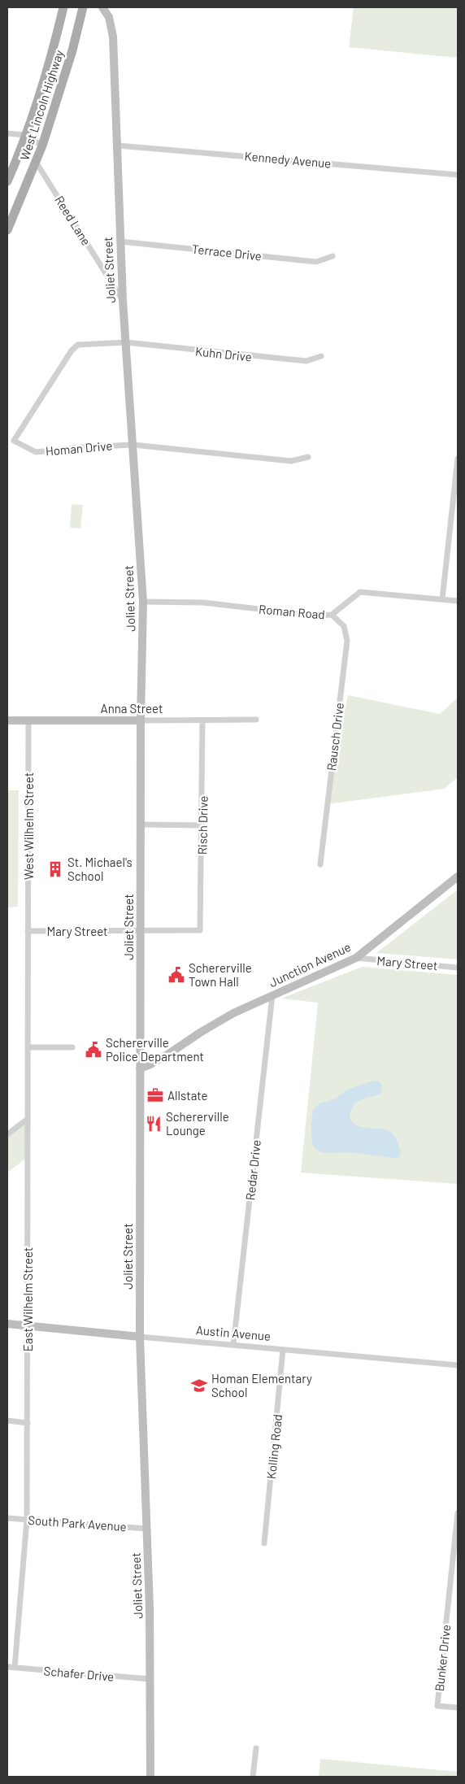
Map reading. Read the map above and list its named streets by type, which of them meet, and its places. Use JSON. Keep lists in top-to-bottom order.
{
  "streets": {
    "main road": ["West Lincoln Highway"],
    "street": [
      "Kennedy Avenue",
      "Reed Lane",
      "Terrace Drive",
      "Joliet Street",
      "Kuhn Drive",
      "Homan Drive",
      "Roman Road",
      "Anna Street",
      "Rausch Drive",
      "Risch Drive",
      "West Wilhelm Street",
      "Mary Street",
      "Junction Avenue",
      "Redar Drive",
      "East Wilhelm Street",
      "Austin Avenue",
      "Kolling Road",
      "South Park Avenue",
      "Bunker Drive",
      "Schafer Drive"
    ]
  },
  "crossings": [
    ["West Lincoln Highway", "Reed Lane"],
    ["Kennedy Avenue", "Joliet Street"],
    ["Reed Lane", "Joliet Street"],
    ["Terrace Drive", "Joliet Street"],
    ["Joliet Street", "Kuhn Drive"],
    ["Joliet Street", "Homan Drive"],
    ["Joliet Street", "Roman Road"],
    ["Joliet Street", "Anna Street"],
    ["Joliet Street", "Mary Street"],
    ["Joliet Street", "Junction Avenue"],
    ["Joliet Street", "Austin Avenue"],
    ["Joliet Street", "South Park Avenue"],
    ["Joliet Street", "Schafer Drive"],
    ["Kuhn Drive", "Homan Drive"],
    ["Roman Road", "Rausch Drive"],
    ["Anna Street", "Risch Drive"],
    ["Anna Street", "West Wilhelm Street"],
    ["Risch Drive", "Mary Street"],
    ["West Wilhelm Street", "Mary Street"],
    ["West Wilhelm Street", "East Wilhelm Street"],
    ["Mary Street", "Junction Avenue"],
    ["Mary Street", "East Wilhelm Street"],
    ["Junction Avenue", "Redar Drive"],
    ["Redar Drive", "Austin Avenue"],
    ["East Wilhelm Street", "Austin Avenue"],
    ["East Wilhelm Street", "South Park Avenue"],
    ["East Wilhelm Street", "Schafer Drive"],
    ["Austin Avenue", "Kolling Road"]
  ],
  "places": {
    "building": ["St. Michael's School"],
    "public building": ["Schererville Town Hall", "Schererville Police Department"],
    "office": ["Allstate"],
    "restaurant": ["Schererville Lounge"],
    "school or university": ["Homan Elementary School"]
  }
}
